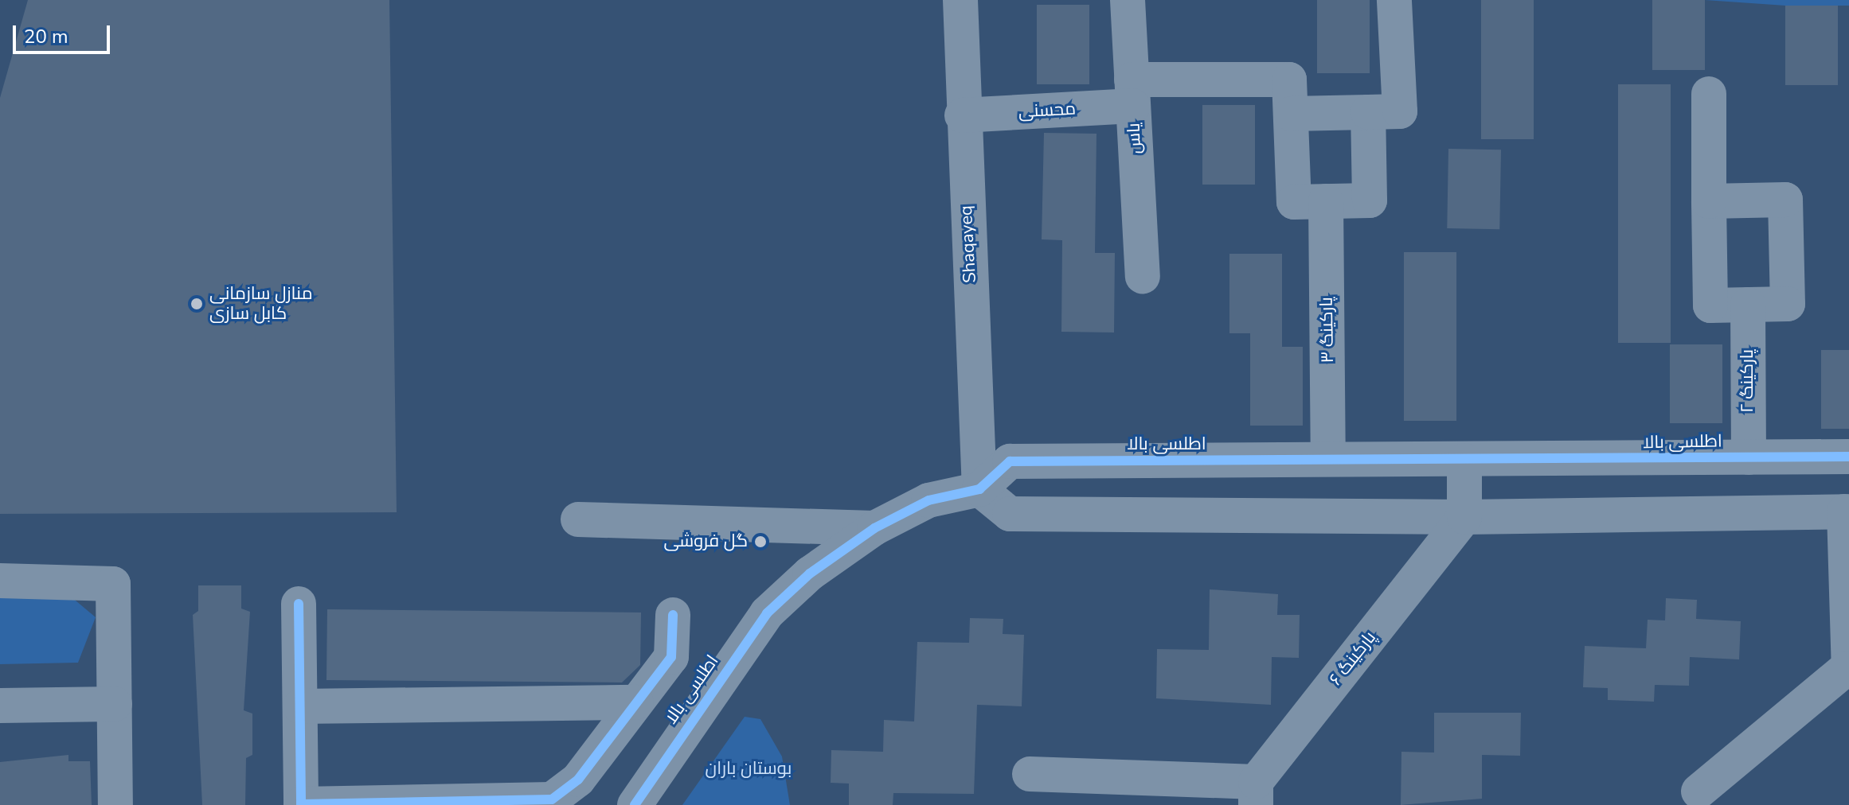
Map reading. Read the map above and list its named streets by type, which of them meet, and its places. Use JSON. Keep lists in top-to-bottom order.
{
  "streets": {
    "street": [
      "محسنی",
      "یاس",
      "Shaqayeq",
      "پارکینگ ۳",
      "پارکینگ ۲",
      "اطلسی بالا",
      "پارکینگ ۶"
    ]
  },
  "crossings": [
    ["محسنی", "یاس"],
    ["محسنی", "Shaqayeq"],
    ["Shaqayeq", "اطلسی بالا"],
    ["پارکینگ ۳", "اطلسی بالا"],
    ["پارکینگ ۲", "اطلسی بالا"]
  ],
  "parks": ["بوستان باران"],
  "places": ["منازل سازمانی کابل سازی", "گل فروشی"],
  "scale_bar": "20 m"
}
